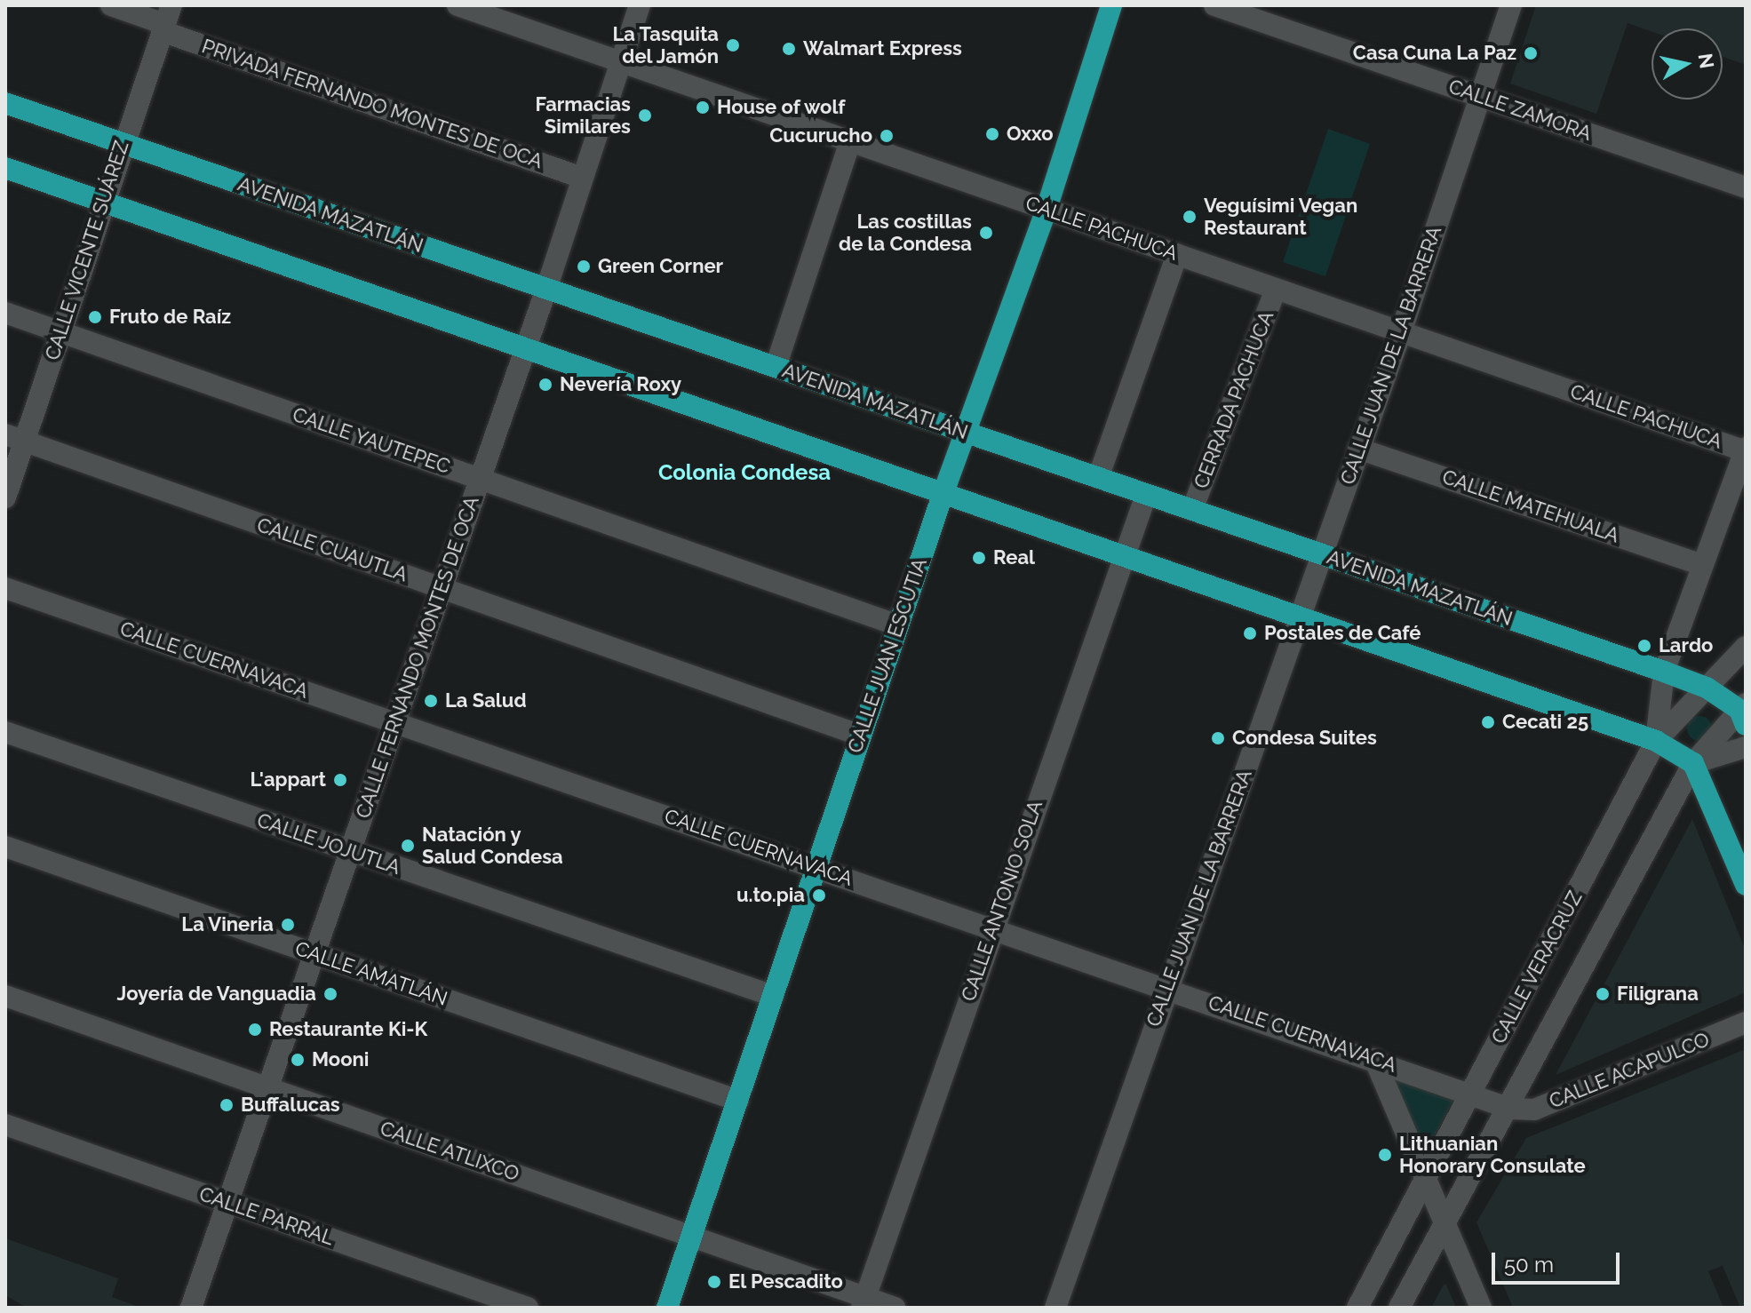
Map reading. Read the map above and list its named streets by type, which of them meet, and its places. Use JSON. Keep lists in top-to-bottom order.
{
  "streets": {
    "main road": ["AVENIDA MAZATLÁN", "CALLE JUAN ESCUTIA"],
    "street": [
      "PRIVADA FERNANDO MONTES DE OCA",
      "CALLE ZAMORA",
      "CALLE PACHUCA",
      "CALLE VICENTE SUÁREZ",
      "CALLE JUAN DE LA BARRERA",
      "CERRADA PACHUCA",
      "CALLE YAUTEPEC",
      "CALLE MATEHUALA",
      "CALLE CUAUTLA",
      "CALLE FERNANDO MONTES DE OCA",
      "CALLE CUERNAVACA",
      "CALLE JOJUTLA",
      "CALLE ANTONIO SOLA",
      "CALLE VERACRUZ",
      "CALLE AMATLÁN",
      "CALLE ACAPULCO",
      "CALLE ATLIXCO",
      "CALLE PARRAL"
    ]
  },
  "crossings": [
    ["PRIVADA FERNANDO MONTES DE OCA", "CALLE VICENTE SUÁREZ"],
    ["PRIVADA FERNANDO MONTES DE OCA", "CALLE FERNANDO MONTES DE OCA"],
    ["CALLE ZAMORA", "CALLE JUAN DE LA BARRERA"],
    ["AVENIDA MAZATLÁN", "CALLE VICENTE SUÁREZ"],
    ["AVENIDA MAZATLÁN", "CALLE JUAN DE LA BARRERA"],
    ["AVENIDA MAZATLÁN", "CERRADA PACHUCA"],
    ["AVENIDA MAZATLÁN", "CALLE JUAN ESCUTIA"],
    ["AVENIDA MAZATLÁN", "CALLE FERNANDO MONTES DE OCA"],
    ["AVENIDA MAZATLÁN", "CALLE ANTONIO SOLA"],
    ["AVENIDA MAZATLÁN", "CALLE VERACRUZ"],
    ["CALLE PACHUCA", "CALLE JUAN DE LA BARRERA"],
    ["CALLE PACHUCA", "CERRADA PACHUCA"],
    ["CALLE PACHUCA", "CALLE JUAN ESCUTIA"],
    ["CALLE PACHUCA", "CALLE FERNANDO MONTES DE OCA"],
    ["CALLE VICENTE SUÁREZ", "CALLE YAUTEPEC"],
    ["CALLE VICENTE SUÁREZ", "CALLE CUAUTLA"],
    ["CALLE JUAN DE LA BARRERA", "CALLE MATEHUALA"],
    ["CALLE JUAN DE LA BARRERA", "CALLE CUERNAVACA"],
    ["CALLE YAUTEPEC", "CALLE JUAN ESCUTIA"],
    ["CALLE YAUTEPEC", "CALLE FERNANDO MONTES DE OCA"],
    ["CALLE CUAUTLA", "CALLE JUAN ESCUTIA"],
    ["CALLE CUAUTLA", "CALLE FERNANDO MONTES DE OCA"],
    ["CALLE JUAN ESCUTIA", "CALLE CUERNAVACA"],
    ["CALLE JUAN ESCUTIA", "CALLE JOJUTLA"],
    ["CALLE JUAN ESCUTIA", "CALLE AMATLÁN"],
    ["CALLE JUAN ESCUTIA", "CALLE ATLIXCO"],
    ["CALLE FERNANDO MONTES DE OCA", "CALLE CUERNAVACA"],
    ["CALLE FERNANDO MONTES DE OCA", "CALLE JOJUTLA"],
    ["CALLE FERNANDO MONTES DE OCA", "CALLE AMATLÁN"],
    ["CALLE FERNANDO MONTES DE OCA", "CALLE ATLIXCO"],
    ["CALLE FERNANDO MONTES DE OCA", "CALLE PARRAL"],
    ["CALLE CUERNAVACA", "CALLE ANTONIO SOLA"],
    ["CALLE CUERNAVACA", "CALLE VERACRUZ"],
    ["CALLE CUERNAVACA", "CALLE ACAPULCO"],
    ["CALLE ANTONIO SOLA", "CALLE ATLIXCO"]
  ],
  "districts": ["Colonia Condesa"],
  "places": [
    "La Tasquita del Jamón",
    "Walmart Express",
    "Casa Cuna La Paz",
    "House of wolf",
    "Farmacias Similares",
    "Oxxo",
    "Cucurucho",
    "Veguísimi Vegan Restaurant",
    "Las costillas de la Condesa",
    "Green Corner",
    "Fruto de Raíz",
    "Nevería Roxy",
    "Real",
    "Postales de Café",
    "Lardo",
    "La Salud",
    "Cecati 25",
    "Condesa Suites",
    "L'appart",
    "Natación y Salud Condesa",
    "u.to.pia",
    "La Vineria",
    "Joyería de Vanguadia",
    "Filigrana",
    "Restaurante Ki-K",
    "Mooni",
    "Buffalucas",
    "Lithuanian Honorary Consulate",
    "El Pescadito"
  ],
  "scale_bar": "50 m",
  "north": "right"
}
